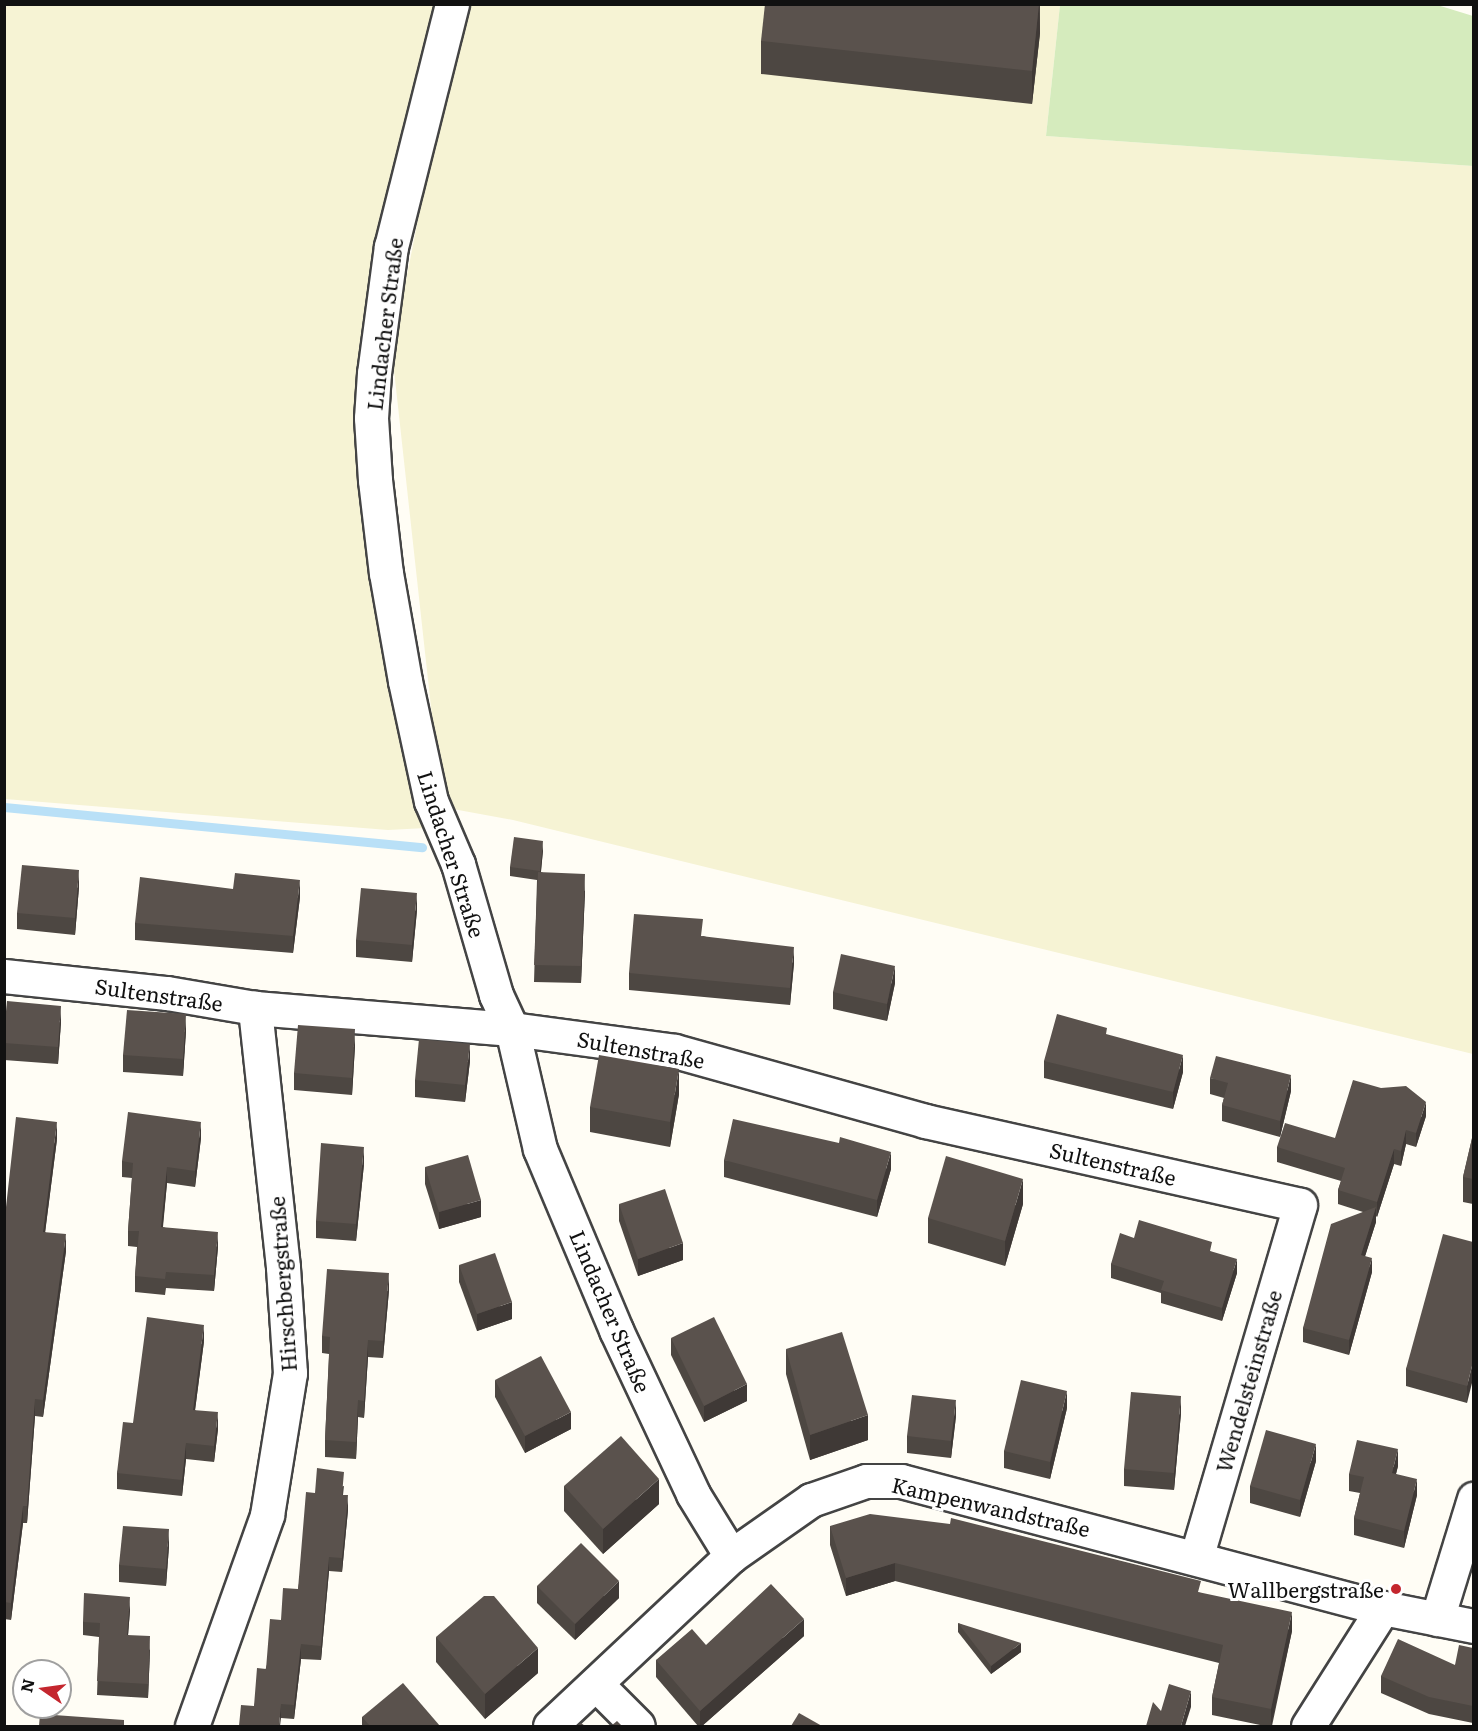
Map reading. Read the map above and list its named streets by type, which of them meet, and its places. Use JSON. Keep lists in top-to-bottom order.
{
  "streets": {
    "street": [
      "Lindacher Straße",
      "Sultenstraße",
      "Hirschbergstraße",
      "Wendelsteinstraße",
      "Kampenwandstraße"
    ]
  },
  "crossings": [
    ["Lindacher Straße", "Sultenstraße"],
    ["Lindacher Straße", "Kampenwandstraße"],
    ["Sultenstraße", "Hirschbergstraße"],
    ["Sultenstraße", "Wendelsteinstraße"],
    ["Wendelsteinstraße", "Kampenwandstraße"]
  ],
  "places": ["Wallbergstraße"],
  "north": "left"
}
